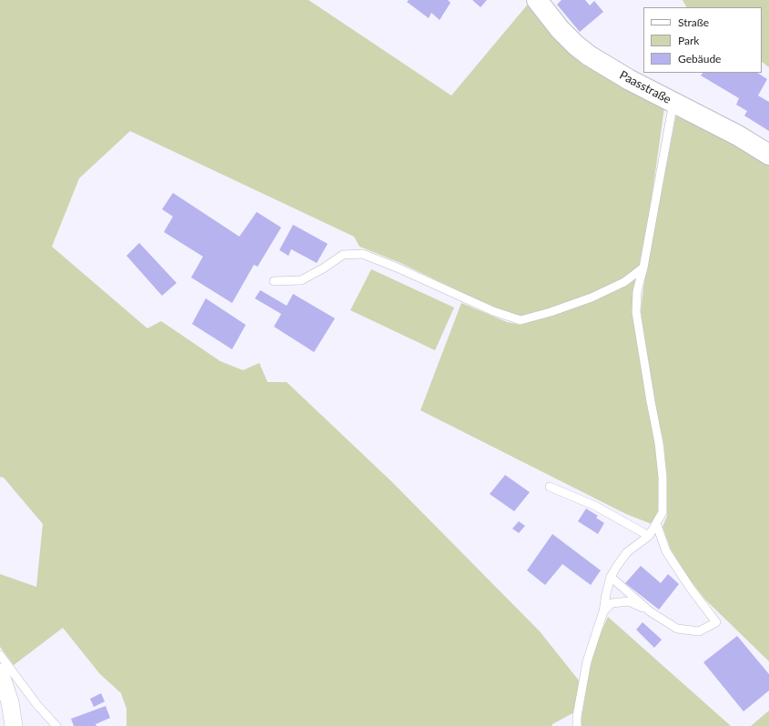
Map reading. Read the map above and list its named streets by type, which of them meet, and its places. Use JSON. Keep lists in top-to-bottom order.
{
  "streets": {
    "street": ["Paasstraße"]
  },
  "legend": ["Straße", "Park", "Gebäude"]
}
